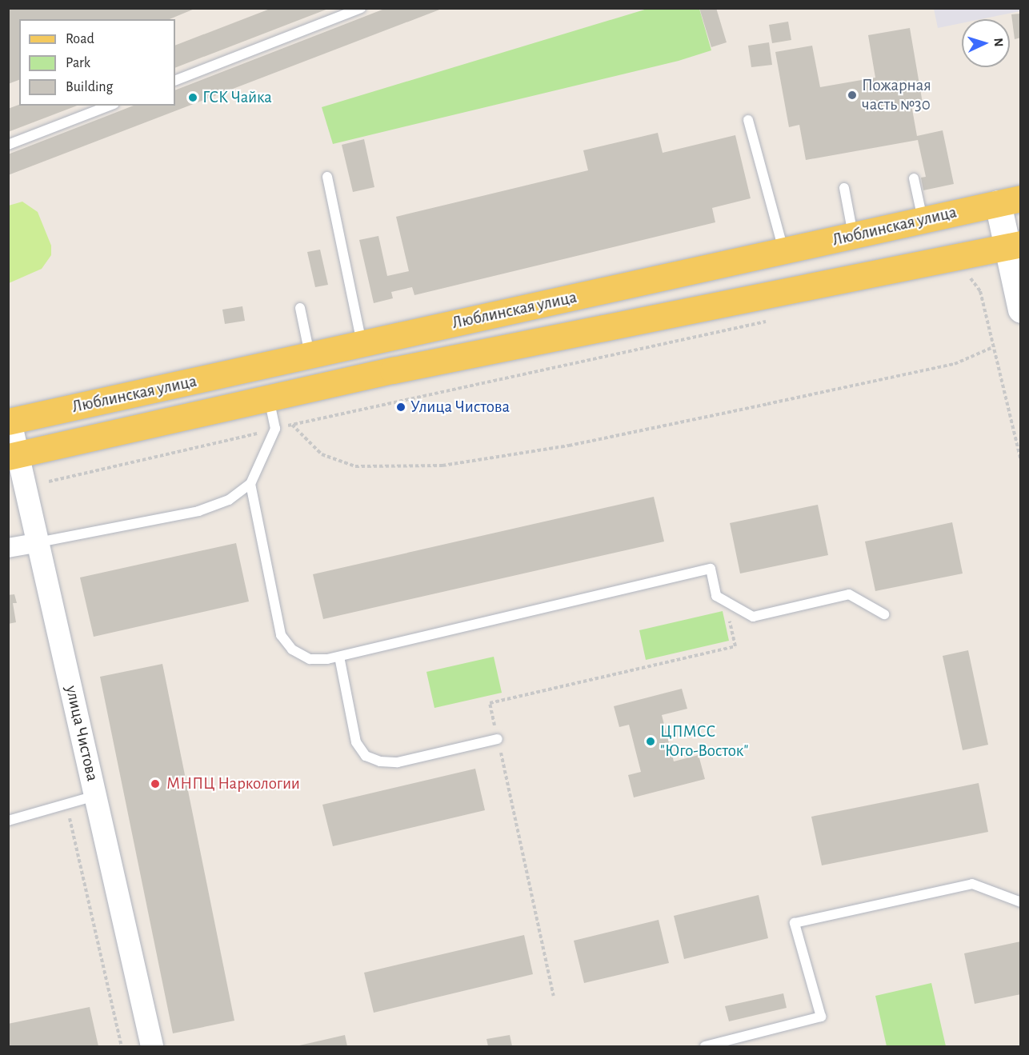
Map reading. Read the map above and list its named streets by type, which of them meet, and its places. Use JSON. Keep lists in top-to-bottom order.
{
  "streets": {
    "main road": ["Люблинская улица"],
    "street": ["улица Чистова"]
  },
  "crossings": [
    ["Люблинская улица", "улица Чистова"]
  ],
  "places": [
    "Пожарная часть №30",
    "ГСК Чайка",
    "Улица Чистова",
    "ЦПМСС \"Юго-Восток\"",
    "МНПЦ Наркологии"
  ],
  "legend": ["Road", "Park", "Building"],
  "north": "right"
}
